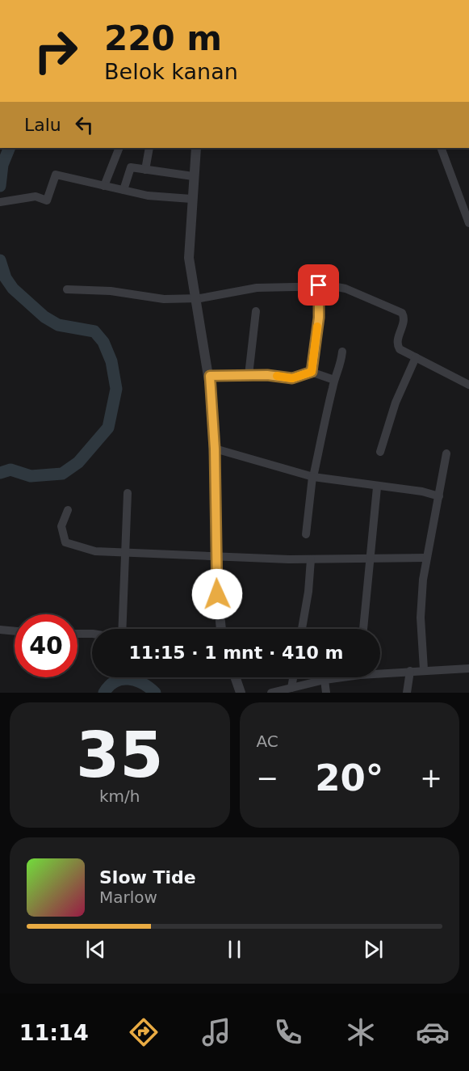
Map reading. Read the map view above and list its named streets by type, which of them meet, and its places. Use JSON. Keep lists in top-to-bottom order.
{
  "page": {
    "turn": ["220 m", "Belok kanan"],
    "then": "Lalu",
    "limit": "40",
    "trip": "11:15 · 1 mnt · 410 m",
    "tile": [
      ["35", "km/h"],
      "AC"
    ],
    "heat": ["−", "20°", "+"],
    "song": ["Slow Tide", "Marlow"],
    "tabs": "11:14"
  }
}
